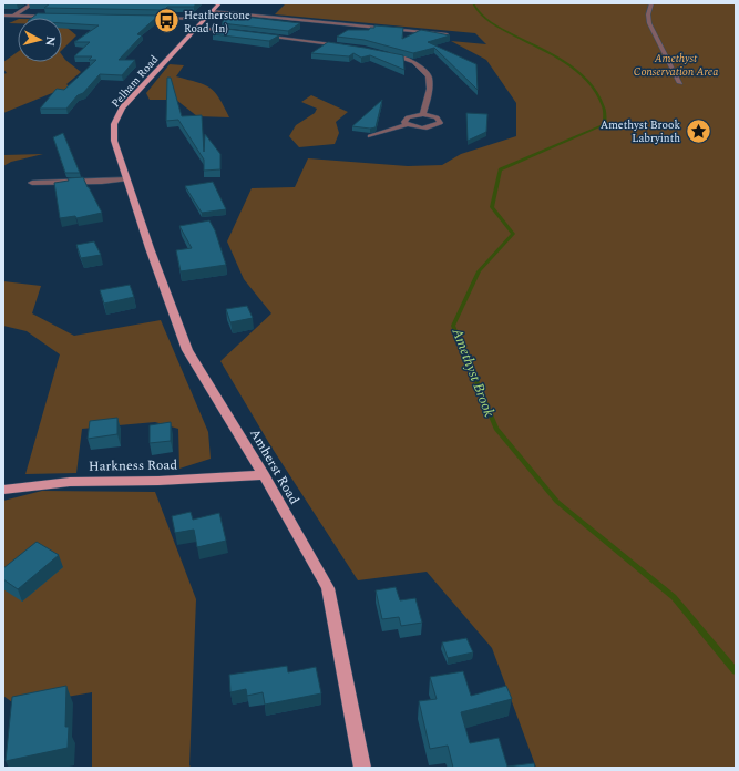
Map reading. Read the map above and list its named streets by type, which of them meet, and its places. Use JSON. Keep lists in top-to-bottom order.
{
  "streets": {
    "main road": ["Pelham Road", "Harkness Road", "Amherst Road"]
  },
  "crossings": [
    ["Pelham Road", "Amherst Road"],
    ["Harkness Road", "Amherst Road"]
  ],
  "water": ["Amethyst Brook"],
  "parks": ["Amethyst Conservation Area"],
  "places": {
    "bus stop": ["Heatherstone Road (In)"],
    "place": ["Amethyst Brook Labryinth"]
  },
  "north": "right"
}
